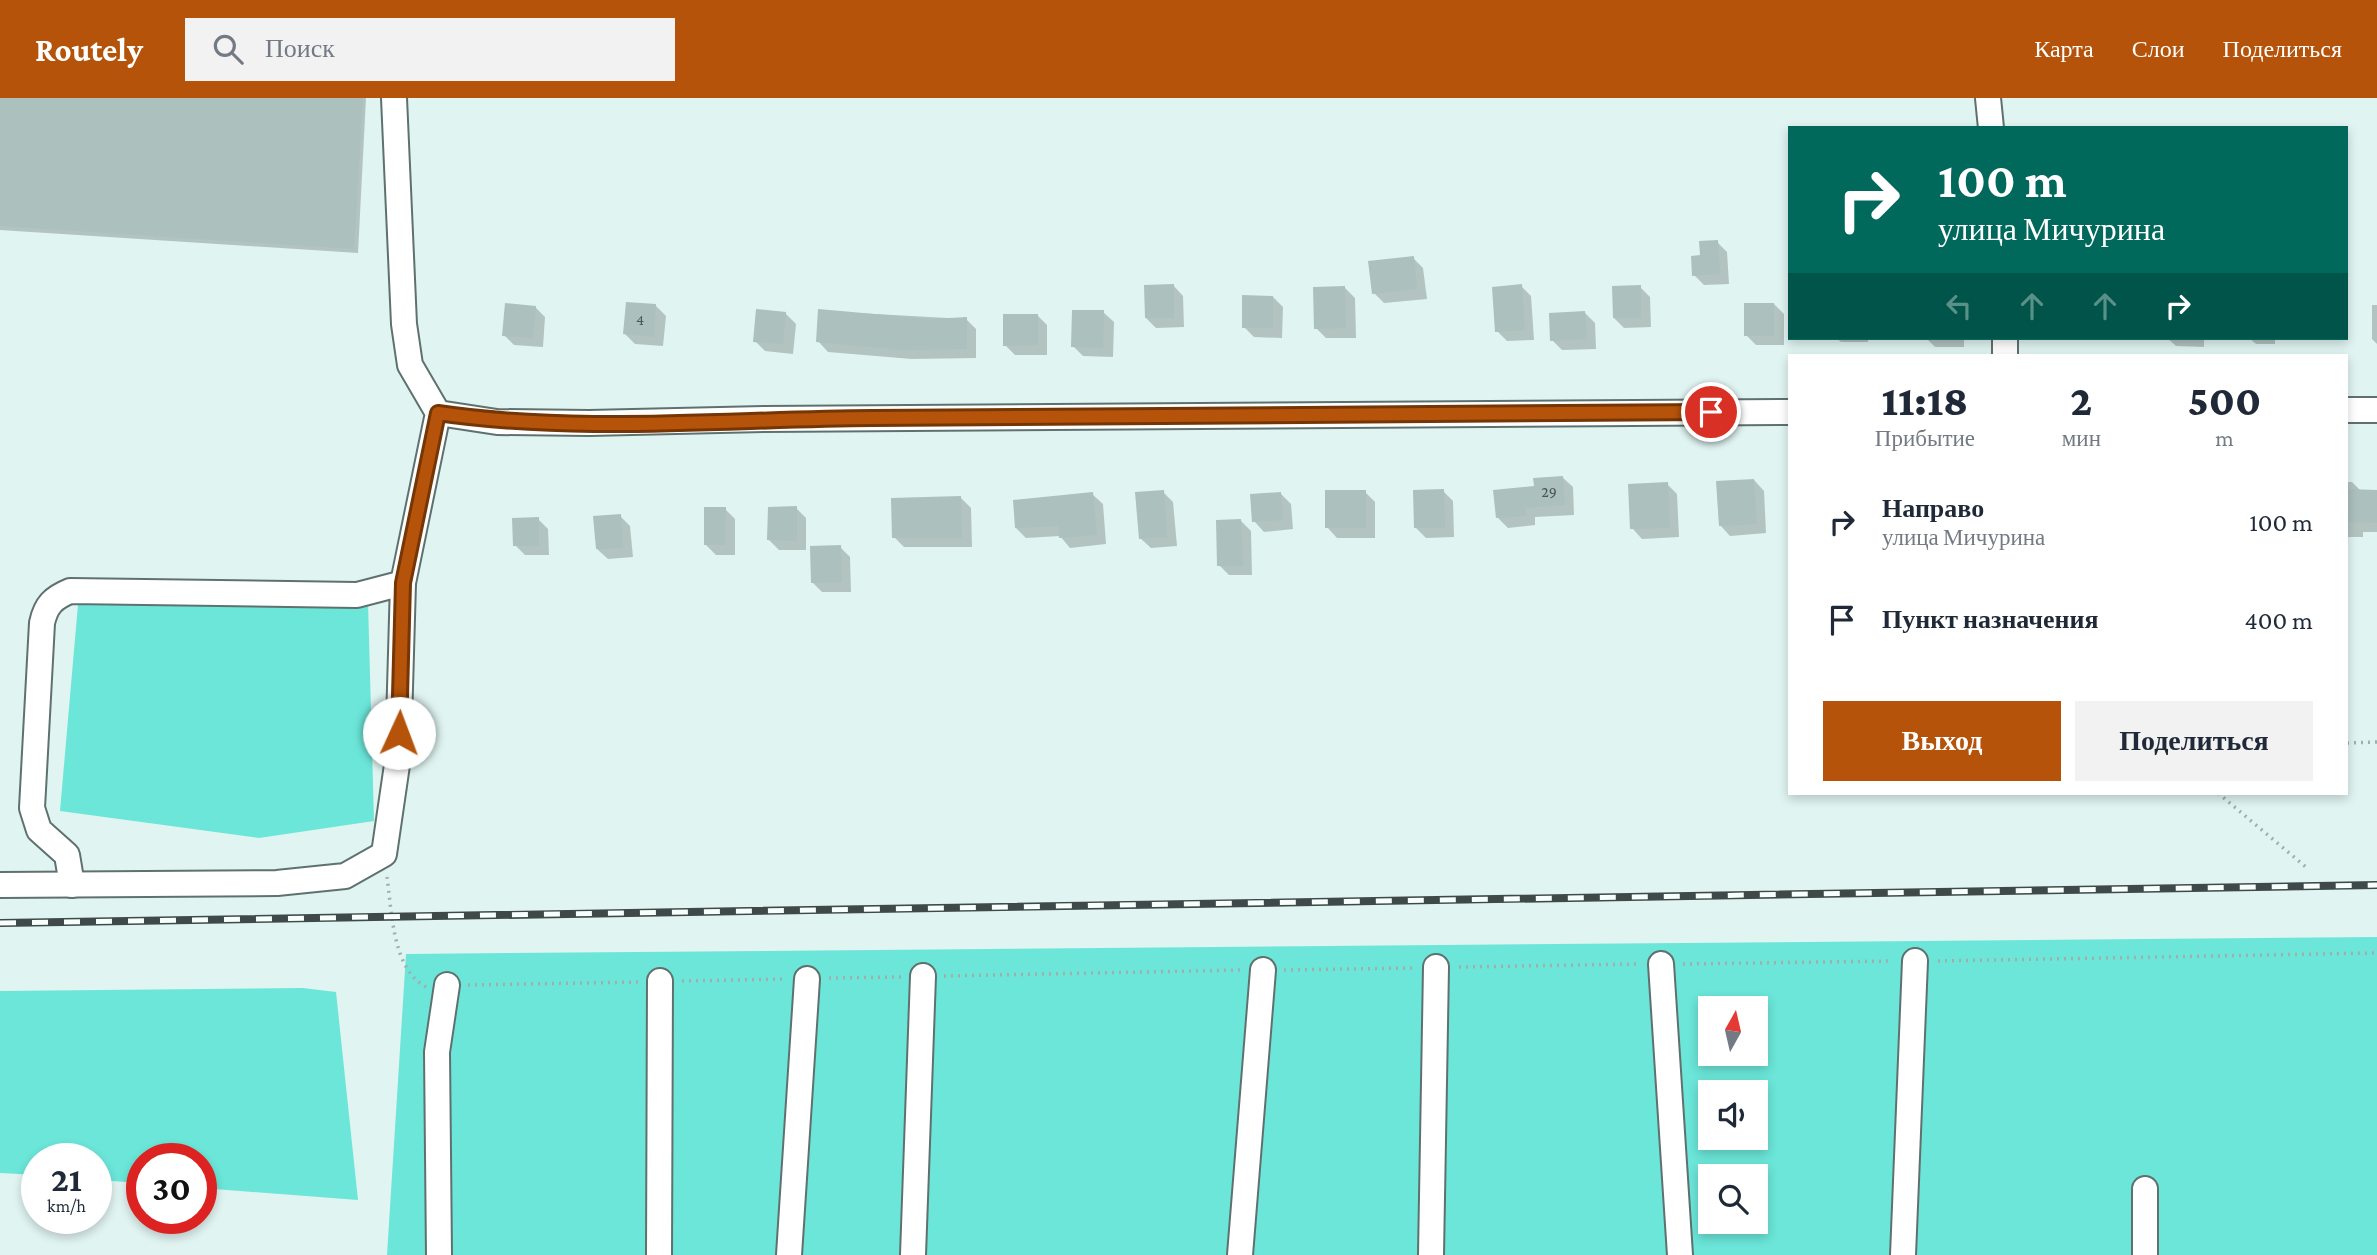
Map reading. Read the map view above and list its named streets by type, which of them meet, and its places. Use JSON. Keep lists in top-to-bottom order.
{
  "house_numbers": ["4", "29"],
  "north": "top",
  "page": {
    "header": "Routely",
    "search": "Поиск",
    "nav": ["Карта", "Слои", "Поделиться"],
    "turn": ["100 m", "улица Мичурина"],
    "eta": [
      "11:18",
      "Прибытие",
      "2",
      "мин",
      "500",
      "m"
    ],
    "list": [
      {
        "name": "Направо",
        "note": "улица Мичурина",
        "value": "100 m"
      },
      {
        "name": "Пункт назначения",
        "value": "400 m"
      }
    ],
    "buttons": ["Выход", "Поделиться"],
    "speed": "21 km/h",
    "limit": "30"
  }
}
